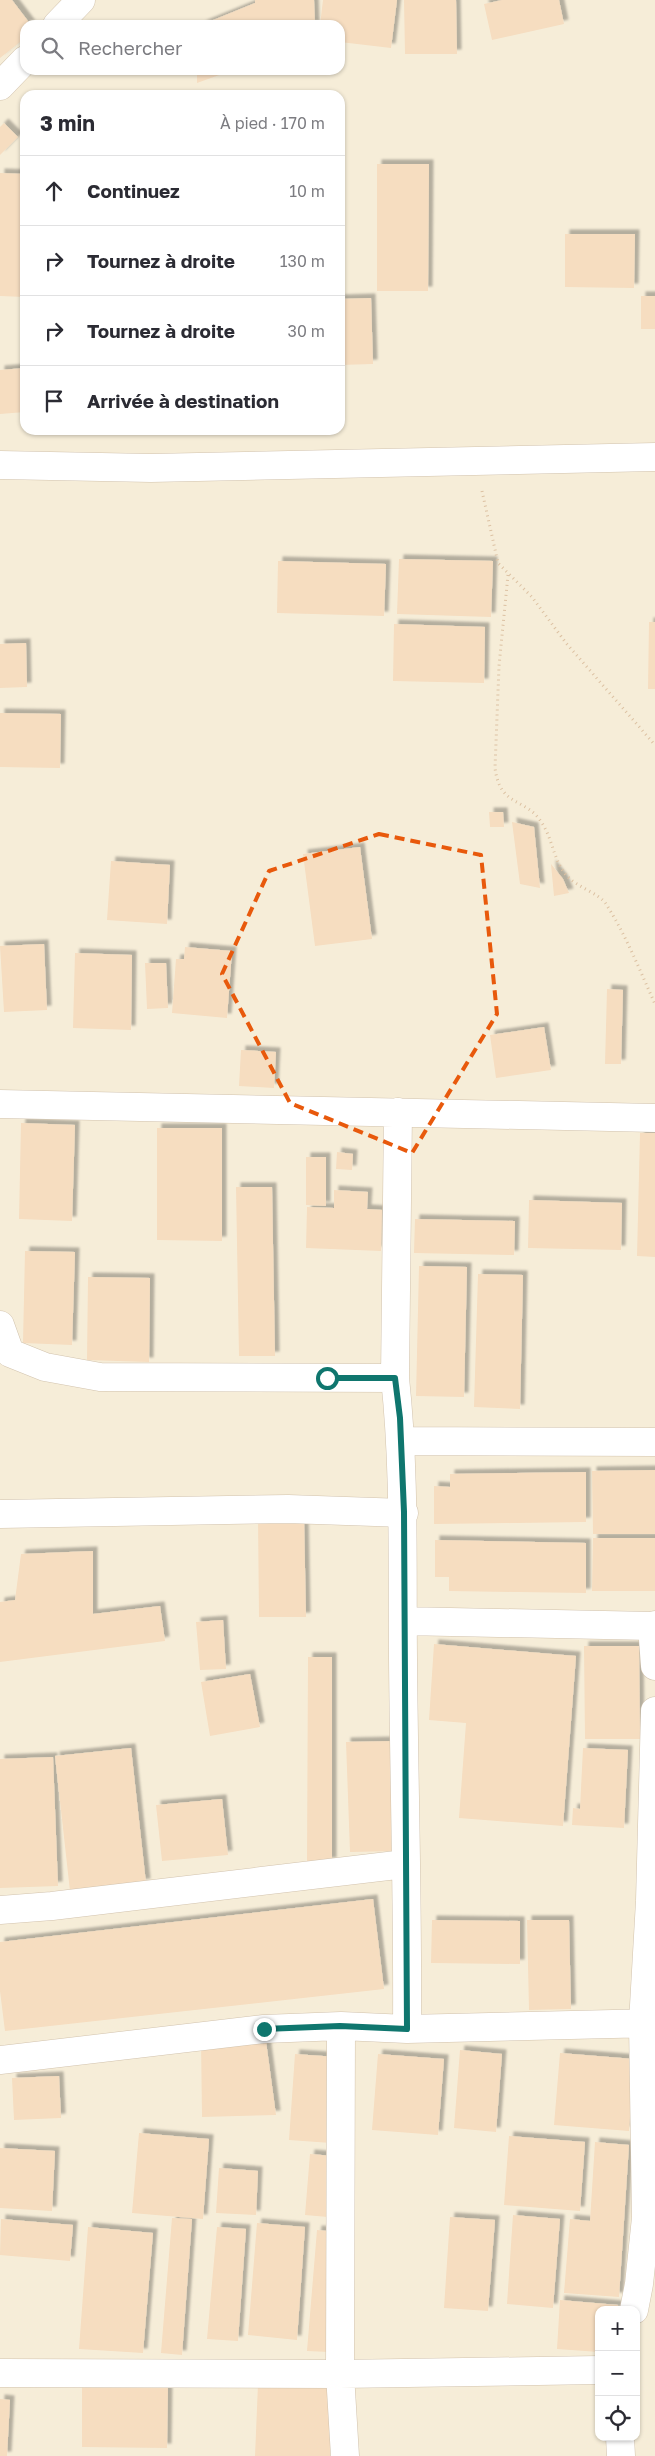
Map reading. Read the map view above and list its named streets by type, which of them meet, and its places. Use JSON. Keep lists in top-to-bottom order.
{
  "page": {
    "search": "Rechercher",
    "heading": ["3 min", "À pied · 170 m"],
    "list": [
      ["Continuez", "10 m"],
      ["Tournez à droite", "130 m"],
      ["Tournez à droite", "30 m"],
      "Arrivée à destination"
    ],
    "map_buttons": ["+", "−"]
  }
}
